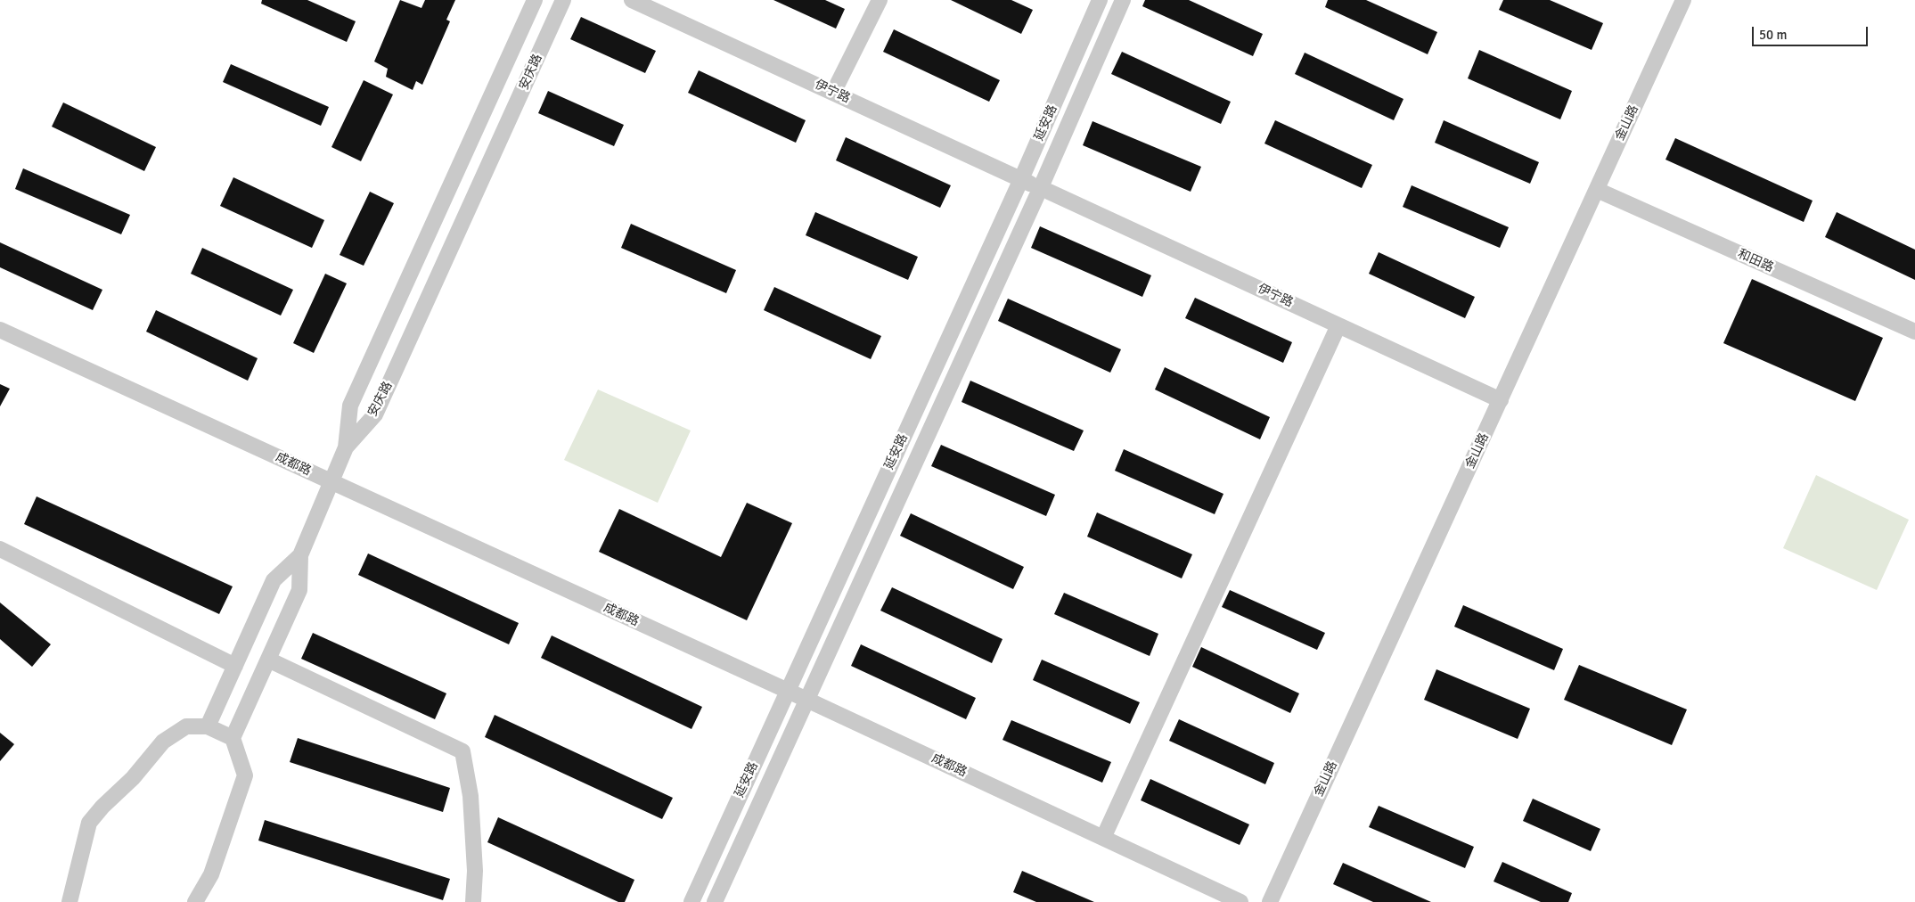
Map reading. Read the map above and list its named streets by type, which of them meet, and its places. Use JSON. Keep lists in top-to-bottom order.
{
  "streets": {
    "street": [
      "安庆路",
      "伊宁路",
      "延安路",
      "金山路",
      "和田路",
      "成都路"
    ]
  },
  "crossings": [
    ["伊宁路", "延安路"],
    ["伊宁路", "金山路"],
    ["延安路", "成都路"],
    ["金山路", "和田路"]
  ],
  "scale_bar": "50 m"
}
